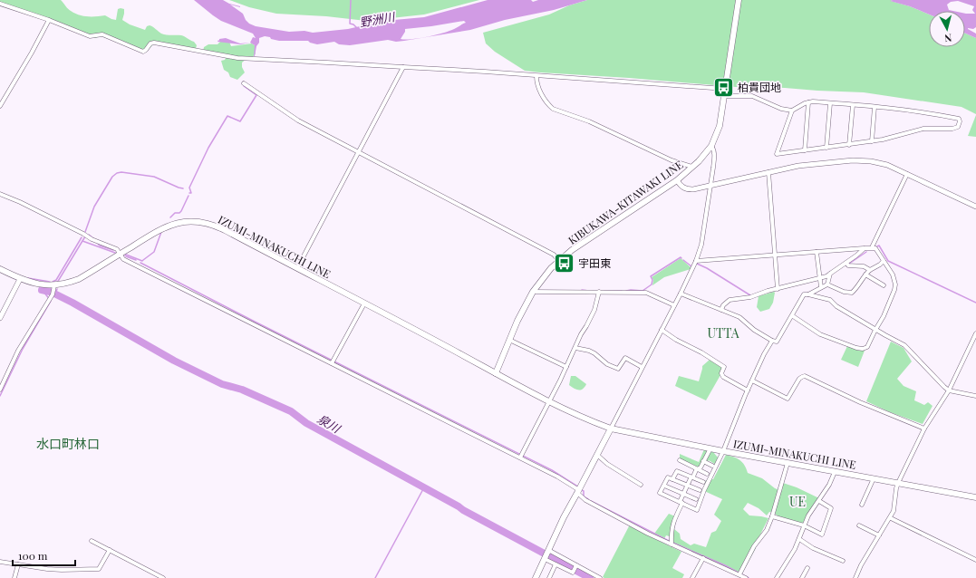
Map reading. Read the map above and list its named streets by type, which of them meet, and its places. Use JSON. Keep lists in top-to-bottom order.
{
  "streets": {
    "main road": ["KIBUKAWA-KITAWAKI LINE", "IZUMI-MINAKUCHI LINE"]
  },
  "crossings": [
    ["KIBUKAWA-KITAWAKI LINE", "IZUMI-MINAKUCHI LINE"]
  ],
  "districts": ["UTTA", "水口町林口", "UE"],
  "water": ["野洲川", "泉川"],
  "places": {
    "bus stop": ["柏貴団地", "宇田東"]
  },
  "scale_bar": "100 m",
  "north": "bottom"
}
